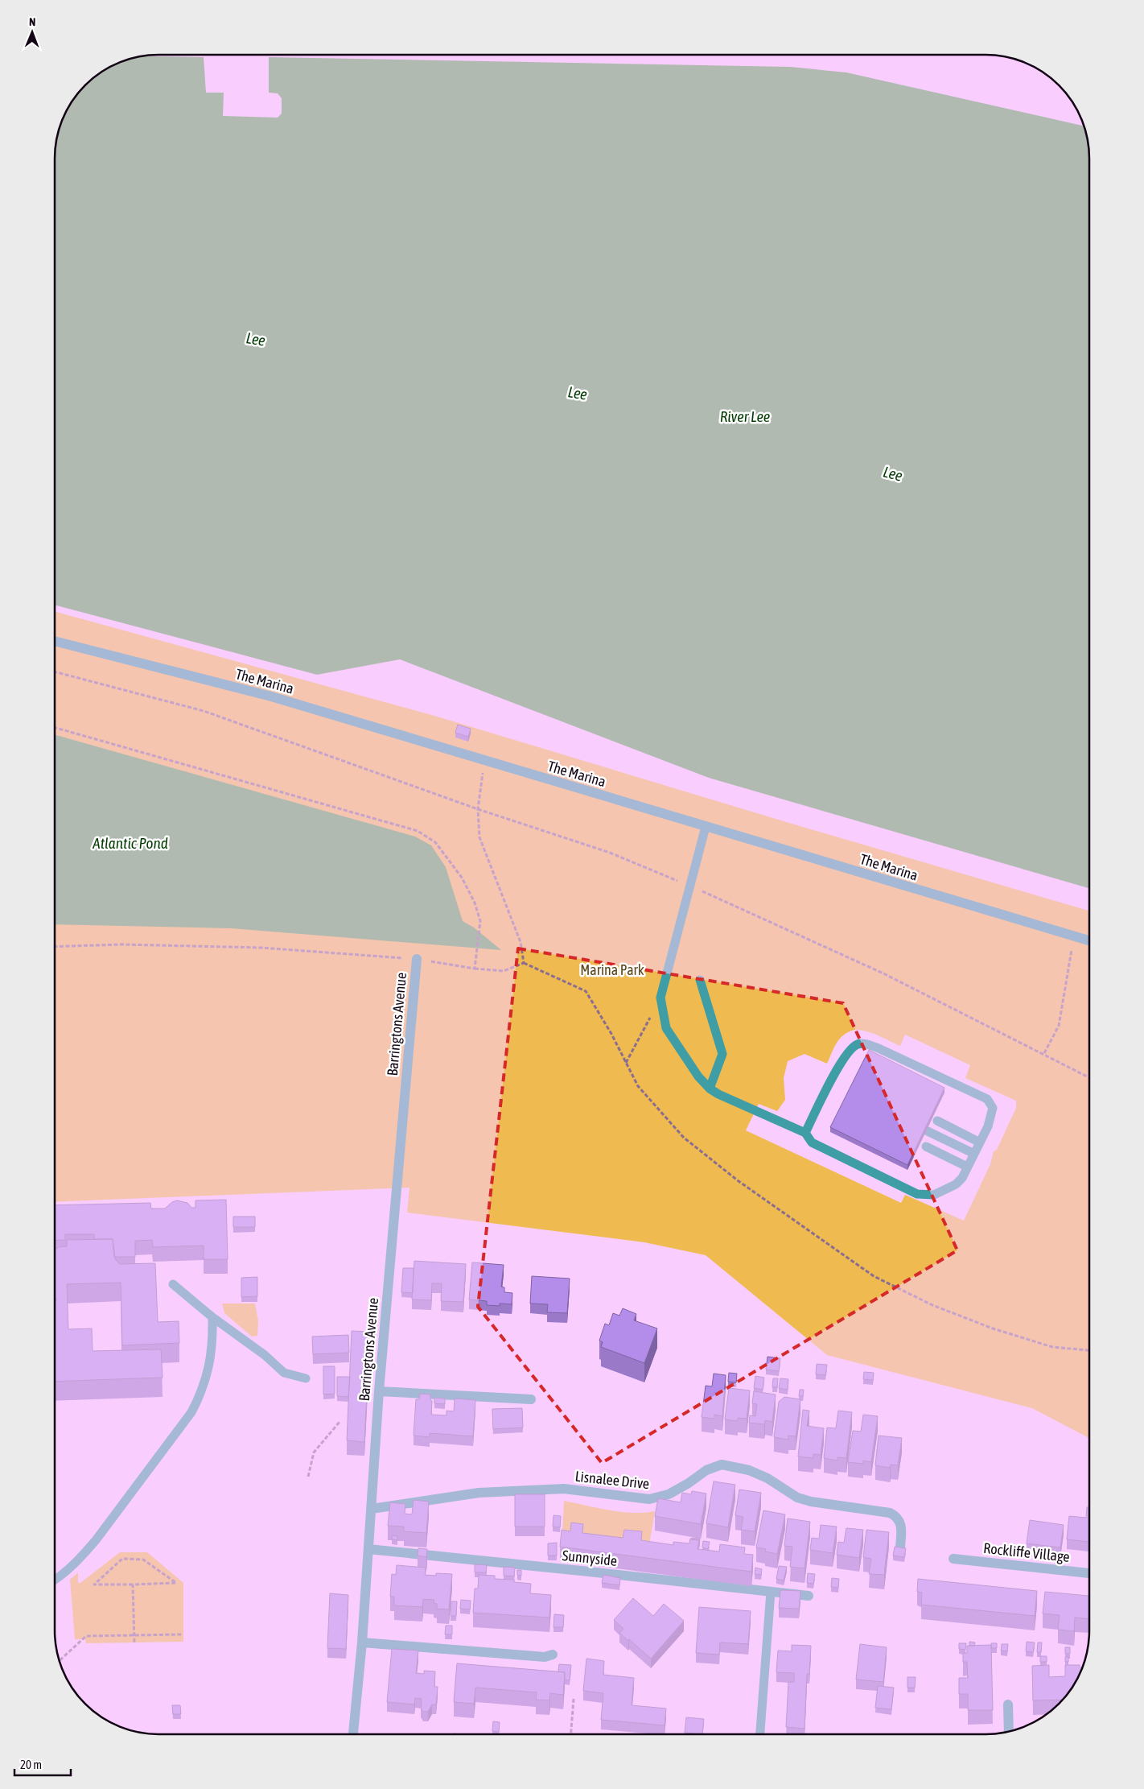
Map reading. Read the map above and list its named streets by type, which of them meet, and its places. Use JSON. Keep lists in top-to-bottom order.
{
  "streets": {
    "street": [
      "The Marina",
      "Barringtons Avenue",
      "Lisnalee Drive",
      "Rockliffe Village",
      "Sunnyside"
    ]
  },
  "crossings": [
    ["Barringtons Avenue", "Lisnalee Drive"],
    ["Barringtons Avenue", "Sunnyside"]
  ],
  "water": ["Lee", "River Lee", "Atlantic Pond"],
  "parks": ["Marina Park"],
  "scale_bar": "20 m",
  "north": "top"
}
